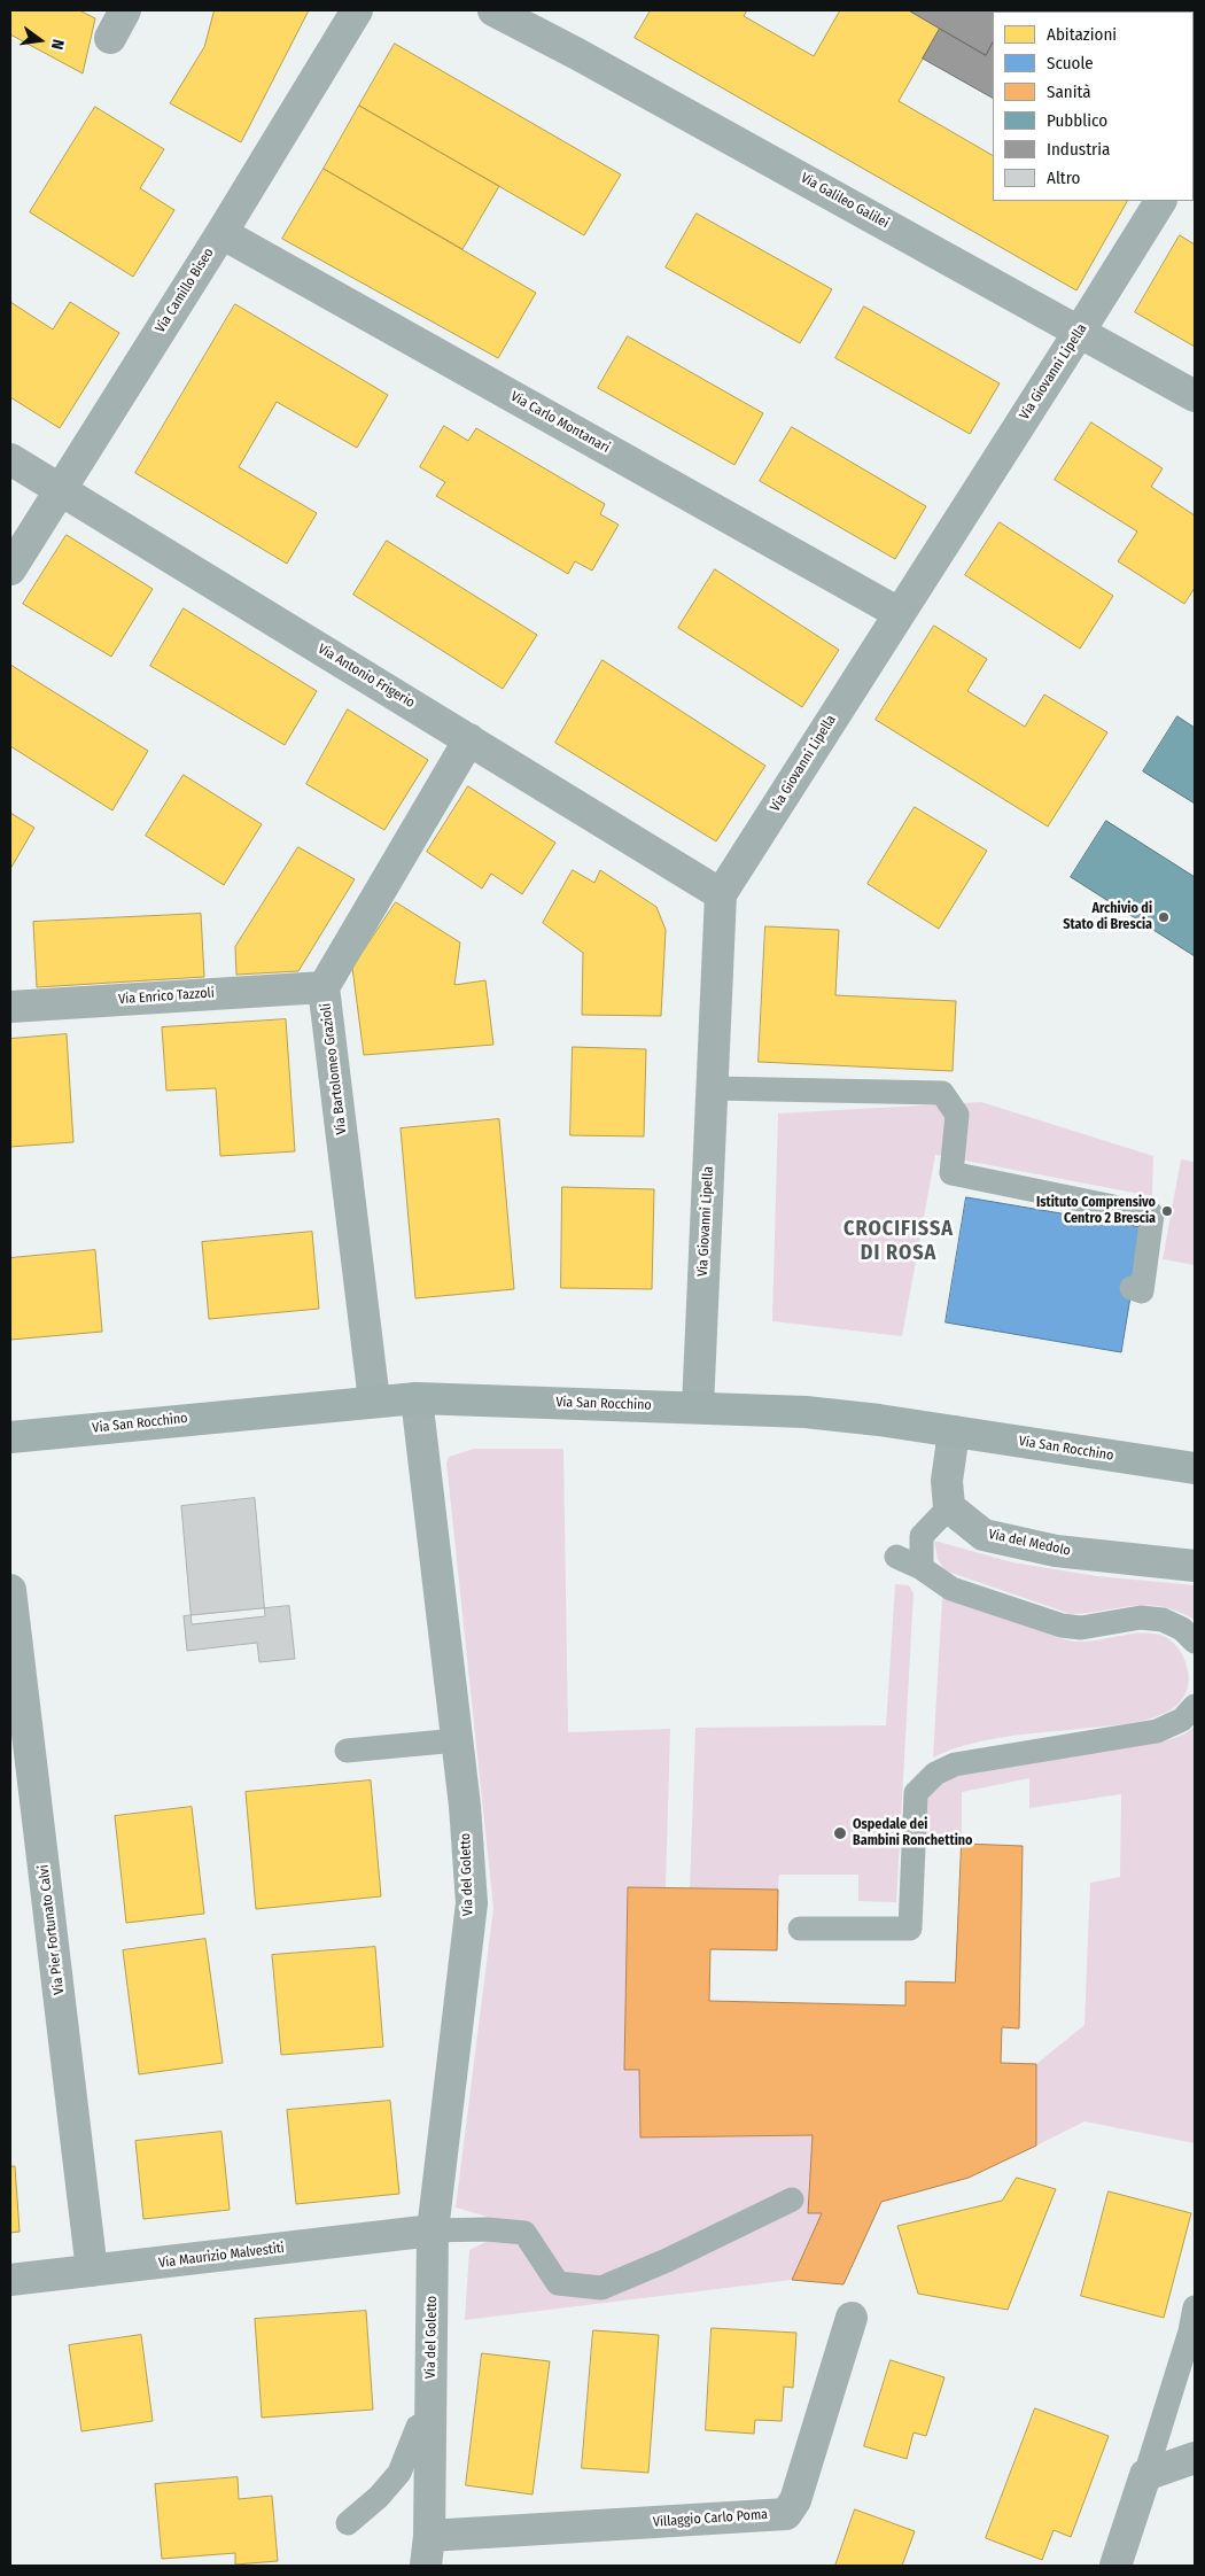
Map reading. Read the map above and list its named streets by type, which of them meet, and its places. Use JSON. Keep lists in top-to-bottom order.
{
  "streets": {
    "street": [
      "Via Galileo Galilei",
      "Via Camillo Biseo",
      "Via Giovanni Lipella",
      "Via Carlo Montanari",
      "Via Antonio Frigerio",
      "Via Enrico Tazzoli",
      "Via Bartolomeo Grazioli",
      "Via San Rocchino",
      "Via del Medolo",
      "Via del Goletto",
      "Via Pier Fortunato Calvi",
      "Via Maurizio Malvestiti",
      "Villaggio Carlo Poma"
    ]
  },
  "crossings": [
    ["Via Galileo Galilei", "Via Giovanni Lipella"],
    ["Via Camillo Biseo", "Via Carlo Montanari"],
    ["Via Camillo Biseo", "Via Antonio Frigerio"],
    ["Via Giovanni Lipella", "Via Carlo Montanari"],
    ["Via Giovanni Lipella", "Via Antonio Frigerio"],
    ["Via Giovanni Lipella", "Via San Rocchino"],
    ["Via Antonio Frigerio", "Via Bartolomeo Grazioli"],
    ["Via Enrico Tazzoli", "Via Bartolomeo Grazioli"],
    ["Via Bartolomeo Grazioli", "Via San Rocchino"],
    ["Via San Rocchino", "Via del Goletto"],
    ["Via del Goletto", "Via Maurizio Malvestiti"],
    ["Via del Goletto", "Villaggio Carlo Poma"],
    ["Via Pier Fortunato Calvi", "Via Maurizio Malvestiti"]
  ],
  "districts": ["CROCIFISSA DI ROSA"],
  "places": ["Archivio di Stato di Brescia", "Istituto Comprensivo Centro 2 Brescia", "Ospedale dei Bambini Ronchettino"],
  "legend": [
    "Abitazioni",
    "Scuole",
    "Sanità",
    "Pubblico",
    "Industria",
    "Altro"
  ],
  "north": "right"
}
